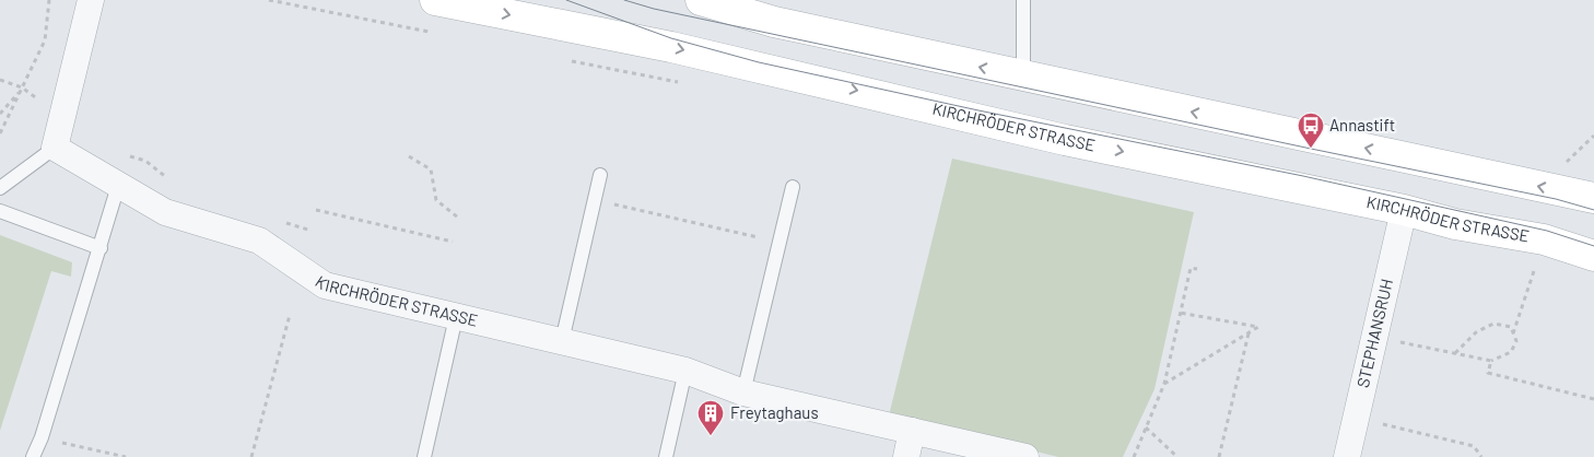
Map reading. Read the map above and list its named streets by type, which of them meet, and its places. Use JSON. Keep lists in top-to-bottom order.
{
  "streets": {
    "main road": ["KIRCHRÖDER STRASSE"],
    "street": ["STEPHANSRUH"]
  },
  "crossings": [
    ["KIRCHRÖDER STRASSE", "STEPHANSRUH"]
  ],
  "one_way": ["KIRCHRÖDER STRASSE"],
  "places": {
    "bus stop": ["Annastift"],
    "building": ["Freytaghaus"]
  }
}
